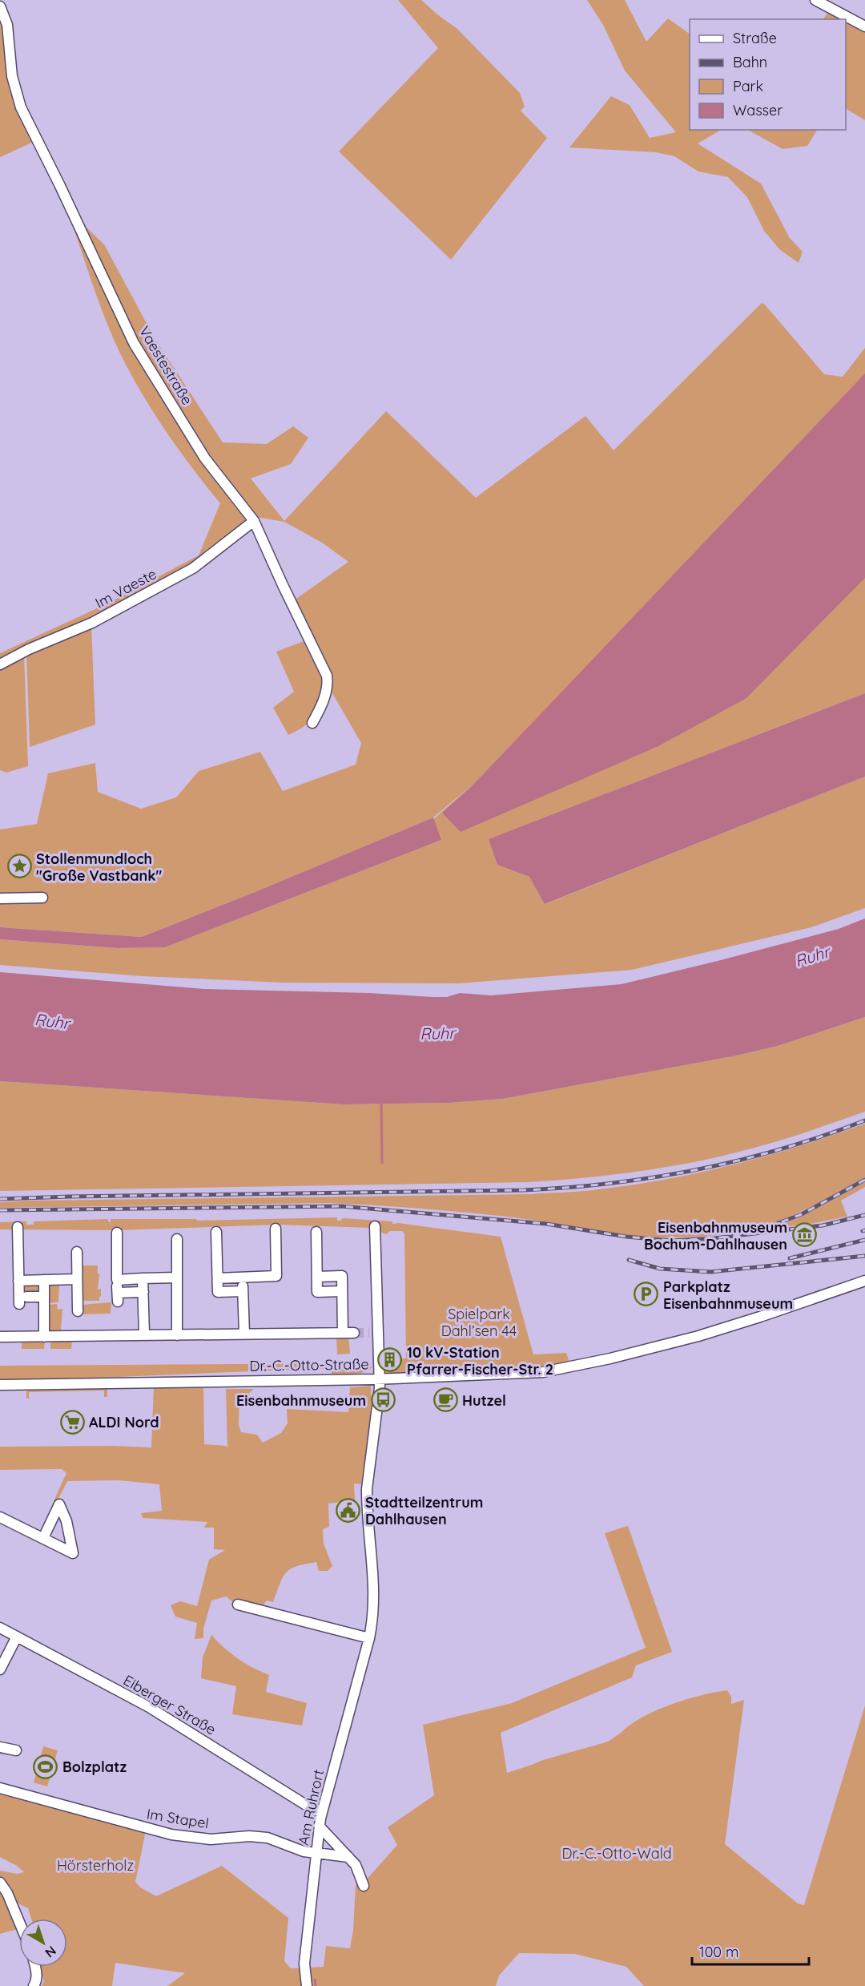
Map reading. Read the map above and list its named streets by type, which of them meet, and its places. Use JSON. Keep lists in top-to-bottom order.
{
  "streets": {
    "street": [
      "Vaestestraße",
      "Im Vaeste",
      "Dr.-C.-Otto-Straße",
      "Eiberger Straße",
      "Am Ruhrort",
      "Im Stapel"
    ]
  },
  "crossings": [
    ["Vaestestraße", "Im Vaeste"],
    ["Dr.-C.-Otto-Straße", "Am Ruhrort"],
    ["Eiberger Straße", "Am Ruhrort"],
    ["Am Ruhrort", "Im Stapel"]
  ],
  "water": ["Ruhr"],
  "parks": ["Spielpark Dahl’sen 44", "Dr.-C.-Otto-Wald", "Hörsterholz"],
  "places": {
    "place": ["Stollenmundloch \"Große Vastbank\""],
    "museum": ["Eisenbahnmuseum Bochum-Dahlhausen"],
    "parking": ["Parkplatz Eisenbahnmuseum"],
    "building": ["10 kV-Station Pfarrer-Fischer-Str. 2"],
    "bus stop": ["Eisenbahnmuseum"],
    "cafe": ["Hutzel"],
    "supermarket": ["ALDI Nord"],
    "public building": ["Stadtteilzentrum Dahlhausen"],
    "sports": ["Bolzplatz"]
  },
  "legend": [
    "Straße",
    "Bahn",
    "Park",
    "Wasser"
  ],
  "scale_bar": "100 m",
  "north": "bottom right"
}
